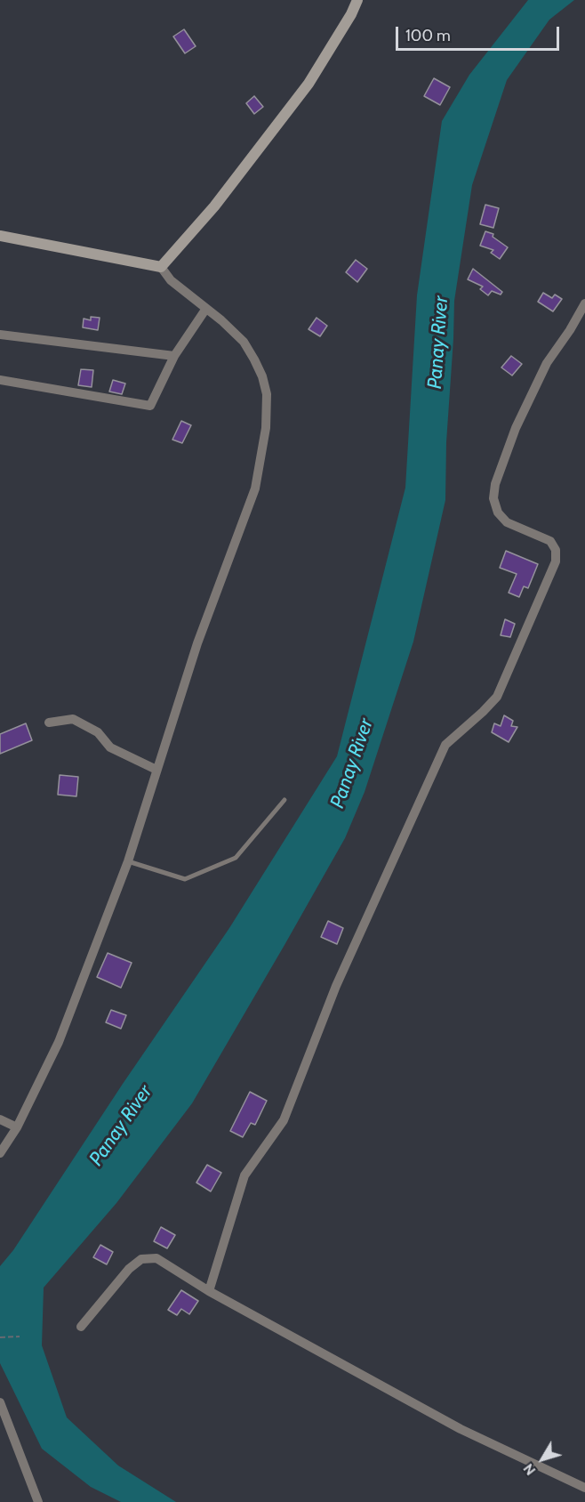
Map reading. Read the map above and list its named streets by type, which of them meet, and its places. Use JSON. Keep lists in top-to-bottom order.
{
  "water": ["Panay River"],
  "scale_bar": "100 m",
  "north": "bottom left"
}
